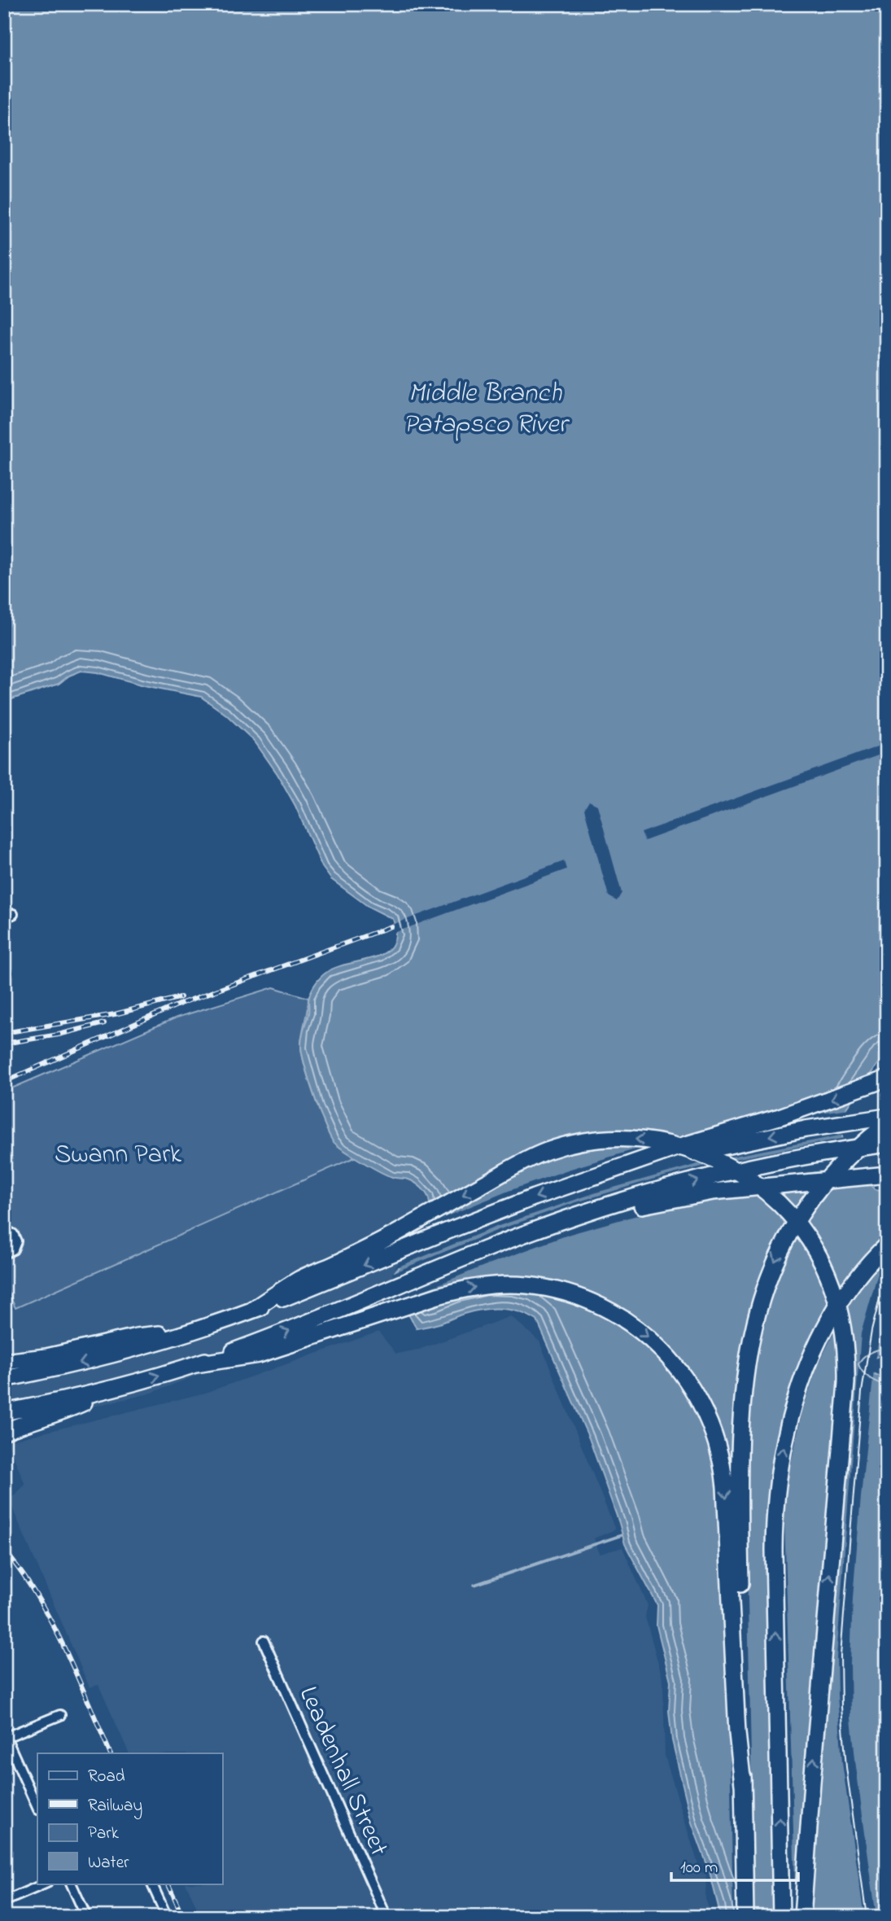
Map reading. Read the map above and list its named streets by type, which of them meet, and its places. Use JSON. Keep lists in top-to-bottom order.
{
  "streets": {
    "street": ["Leadenhall Street"]
  },
  "water": ["Middle Branch Patapsco River"],
  "parks": ["Swann Park"],
  "legend": [
    "Road",
    "Railway",
    "Park",
    "Water"
  ],
  "scale_bar": "100 m"
}
